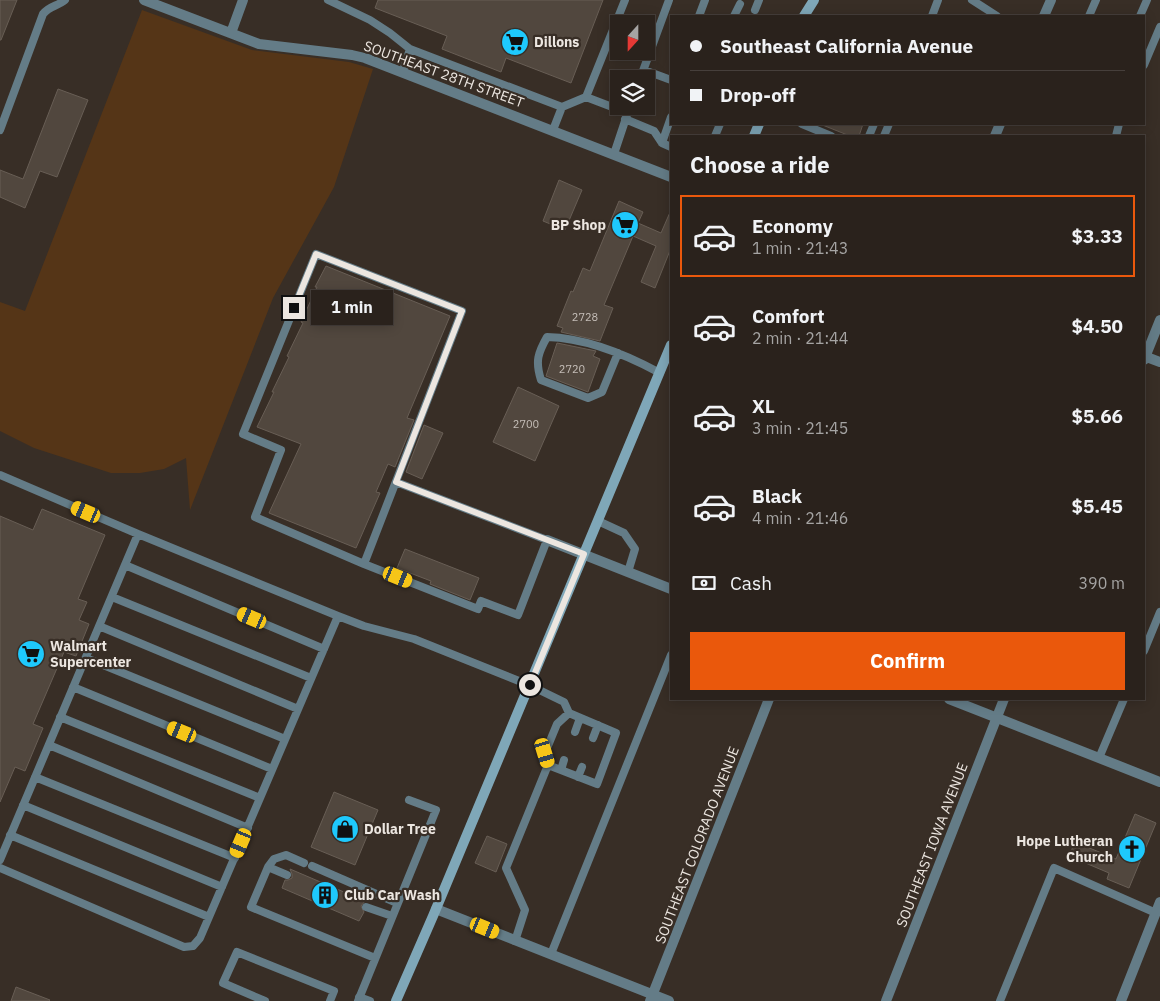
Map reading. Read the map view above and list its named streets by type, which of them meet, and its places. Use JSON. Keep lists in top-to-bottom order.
{
  "streets": {
    "street": ["SOUTHEAST 28TH STREET", "SOUTHEAST COLORADO AVENUE", "SOUTHEAST IOWA AVENUE"]
  },
  "places": {
    "supermarket": ["Dillons", "BP Shop", "Walmart Supercenter"],
    "shop": ["Dollar Tree"],
    "church": ["Hope Lutheran Church"],
    "building": ["Club Car Wash"]
  },
  "house_numbers": ["2728", "2720", "2700"],
  "north": "bottom",
  "page": {
    "banner": ["Southeast California Avenue", "Drop-off"],
    "heading": "Choose a ride",
    "list": [
      {
        "name": "Economy",
        "note": "1 min · 21:43",
        "value": "$3.33"
      },
      {
        "name": "Comfort",
        "note": "2 min · 21:44",
        "value": "$4.50"
      },
      {
        "name": "XL",
        "note": "3 min · 21:45",
        "value": "$5.66"
      },
      {
        "name": "Black",
        "note": "4 min · 21:46",
        "value": "$5.45"
      }
    ],
    "bubble": "1 min",
    "pay": ["Cash", "390 m"],
    "buttons": "Confirm"
  }
}
